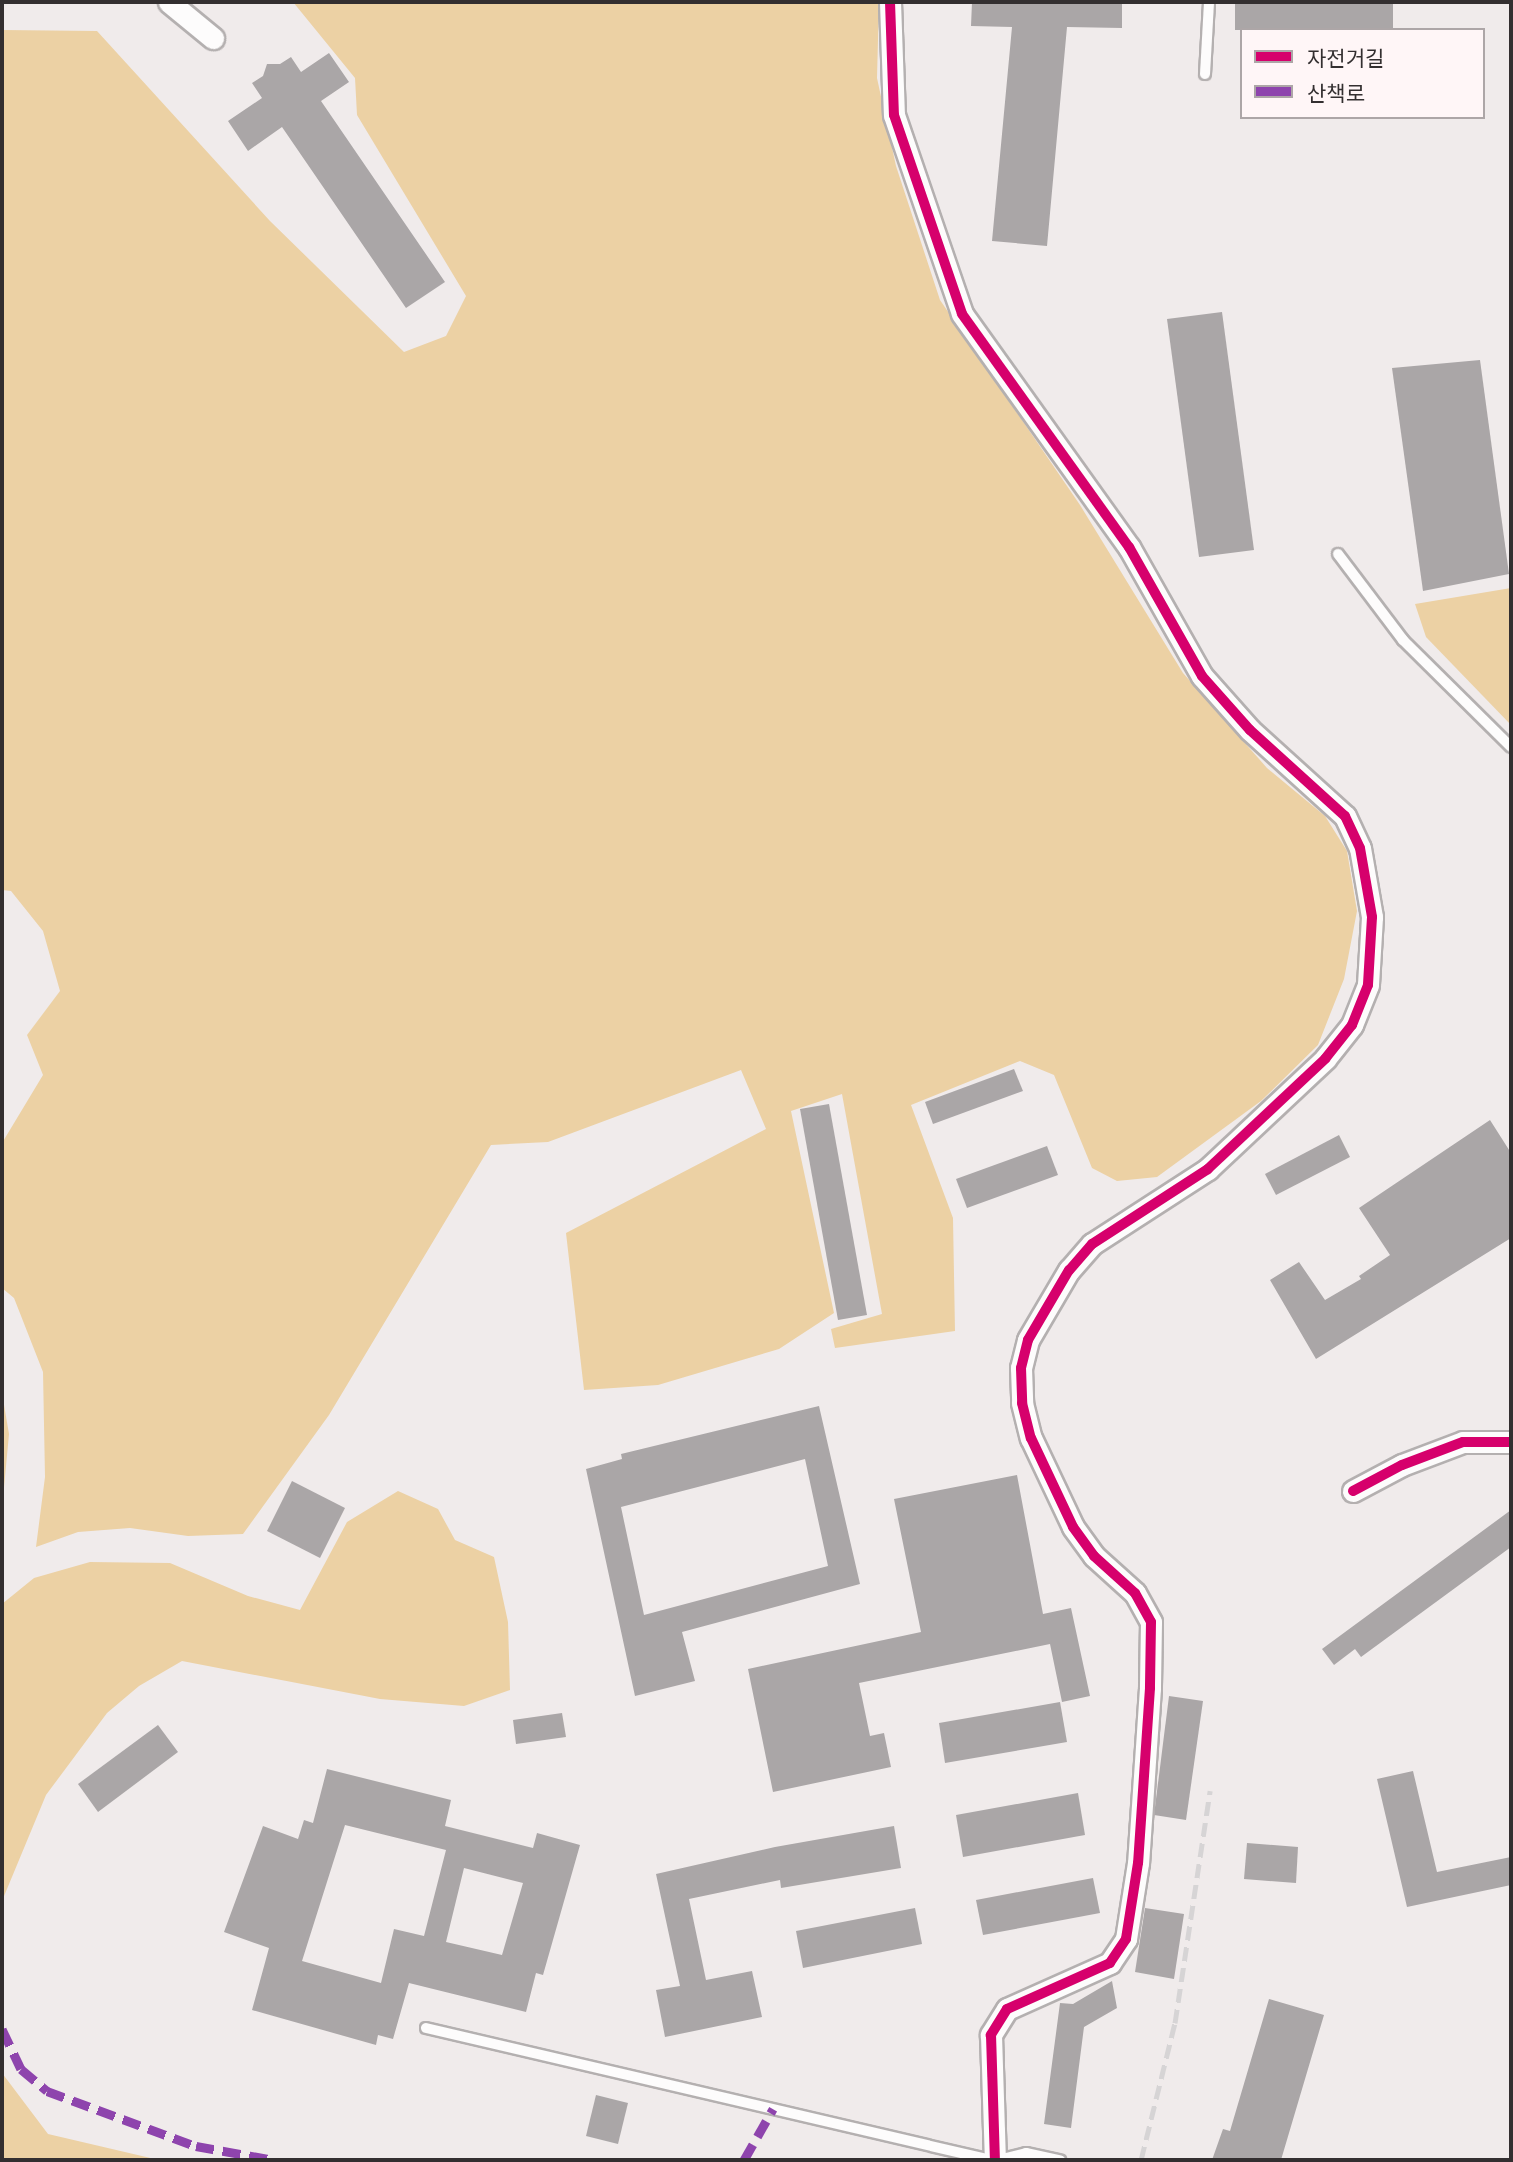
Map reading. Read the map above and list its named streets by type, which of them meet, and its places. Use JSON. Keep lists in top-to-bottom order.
{
  "legend": ["자전거길", "산책로"]
}
